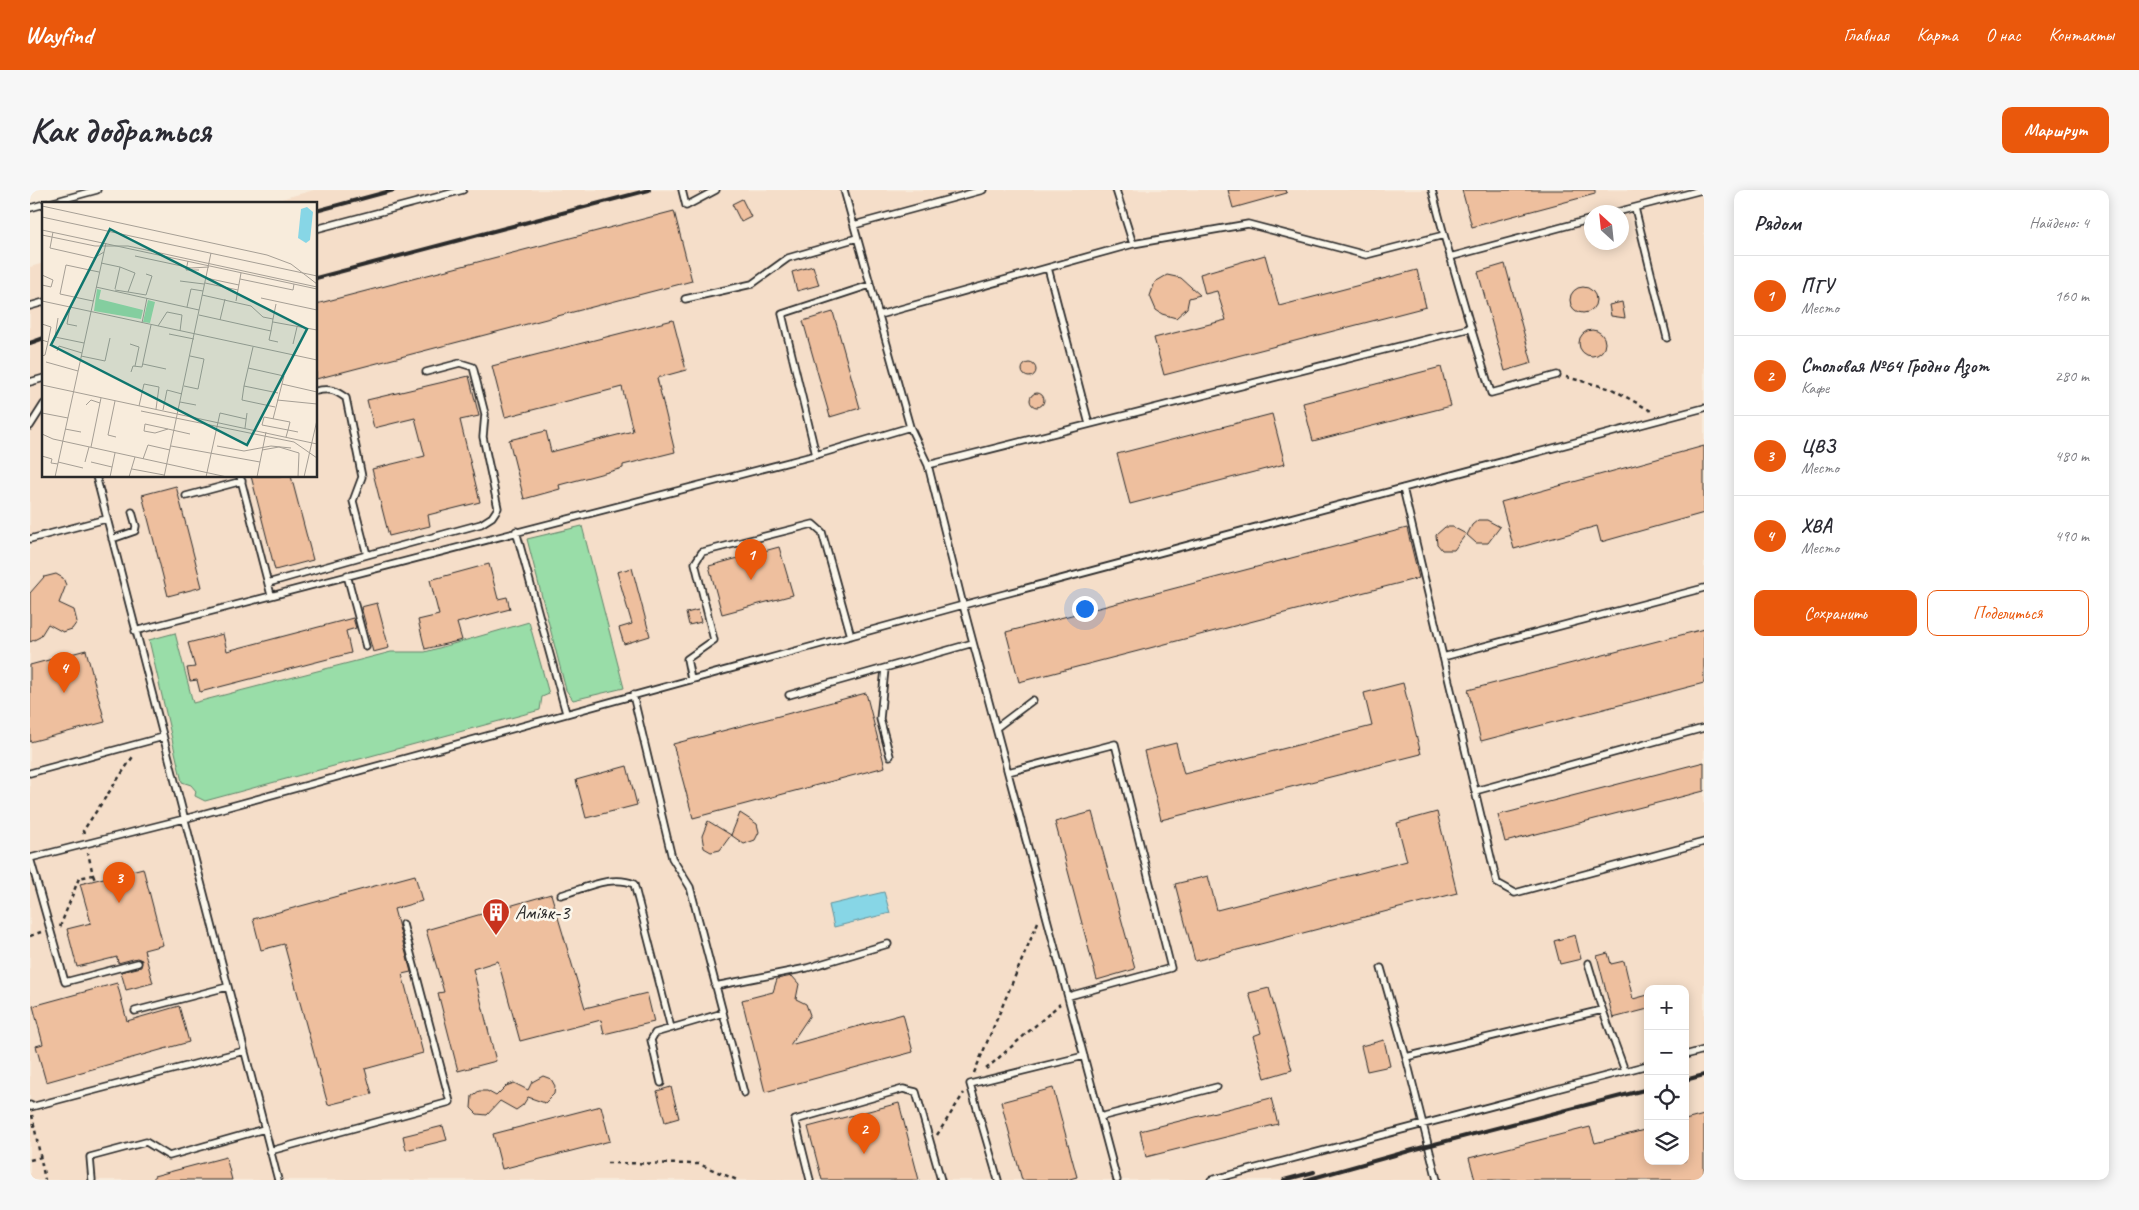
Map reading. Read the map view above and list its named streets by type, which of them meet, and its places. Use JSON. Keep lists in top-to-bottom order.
{
  "places": {
    "building": ["Аміяк-3"]
  },
  "north": "top left",
  "page": {
    "header": "Wayfind",
    "nav": [
      "Главная",
      "Карта",
      "О нас",
      "Контакты"
    ],
    "buttons": [
      "Маршрут",
      ["Сохранить", "Поделиться"]
    ],
    "title": "Как добраться",
    "heading": ["Рядом", "Найдено: 4"],
    "list": [
      {
        "mark": "1",
        "name": "ПГУ",
        "note": "Место",
        "value": "160 m"
      },
      {
        "mark": "2",
        "name": "Столовая №64 Гродно Азот",
        "note": "Кафе",
        "value": "280 m"
      },
      {
        "mark": "3",
        "name": "ЦВЗ",
        "note": "Место",
        "value": "480 m"
      },
      {
        "mark": "4",
        "name": "ХВА",
        "note": "Место",
        "value": "490 m"
      }
    ],
    "pins": [
      "1",
      "4",
      "3",
      "2"
    ],
    "map_buttons": ["+", "−"]
  }
}
